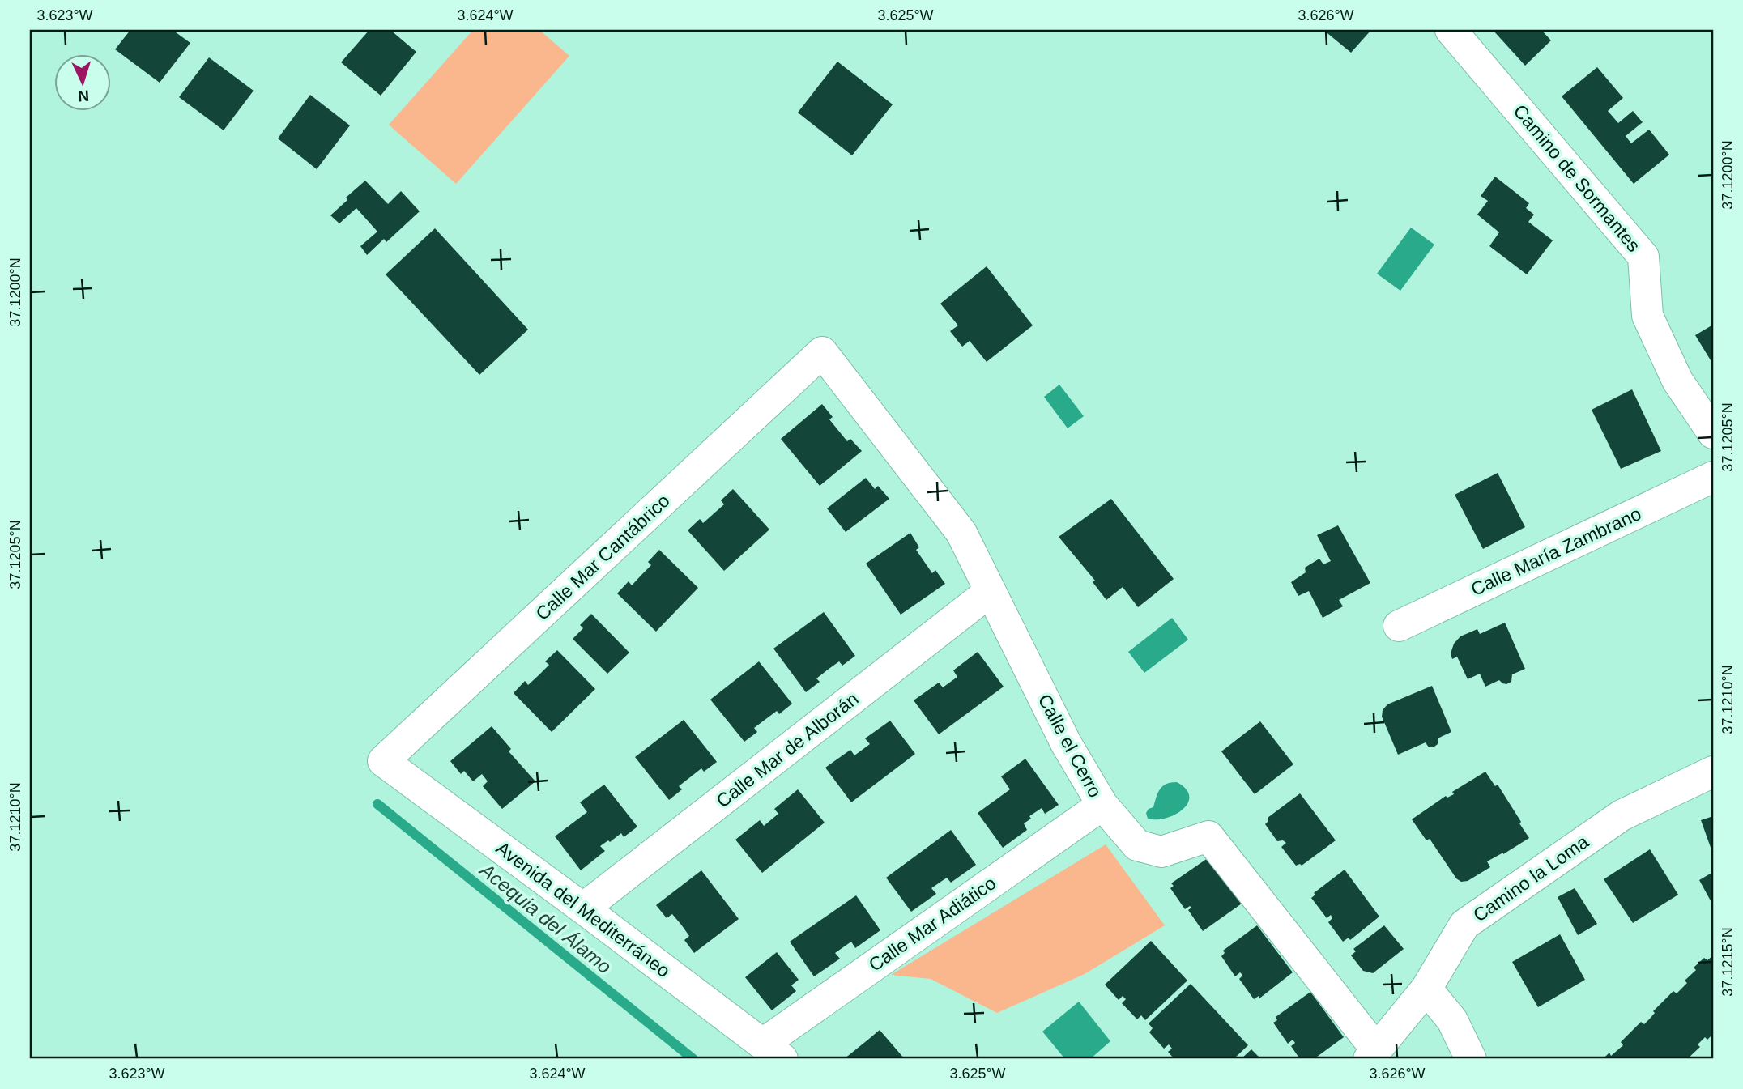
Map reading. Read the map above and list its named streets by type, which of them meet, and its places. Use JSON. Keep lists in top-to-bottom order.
{
  "streets": {
    "street": [
      "Camino de Sormantes",
      "Calle María Zambrano",
      "Calle Mar Cantábrico",
      "Calle el Cerro",
      "Calle Mar de Alborán",
      "Camino la Loma",
      "Avenida del Mediterráneo",
      "Calle Mar Adiático"
    ]
  },
  "crossings": [
    ["Calle Mar Cantábrico", "Calle el Cerro"],
    ["Calle Mar Cantábrico", "Avenida del Mediterráneo"],
    ["Calle el Cerro", "Calle Mar de Alborán"],
    ["Calle el Cerro", "Camino la Loma"],
    ["Calle el Cerro", "Calle Mar Adiático"],
    ["Calle Mar de Alborán", "Avenida del Mediterráneo"],
    ["Avenida del Mediterráneo", "Calle Mar Adiático"]
  ],
  "water": ["Acequia del Álamo"],
  "north": "bottom",
  "coordinates": [
    "3.623°W",
    "3.624°W",
    "3.625°W",
    "3.626°W",
    "37.1200°N",
    "37.1205°N",
    "37.1210°N",
    "37.1215°N"
  ]
}
